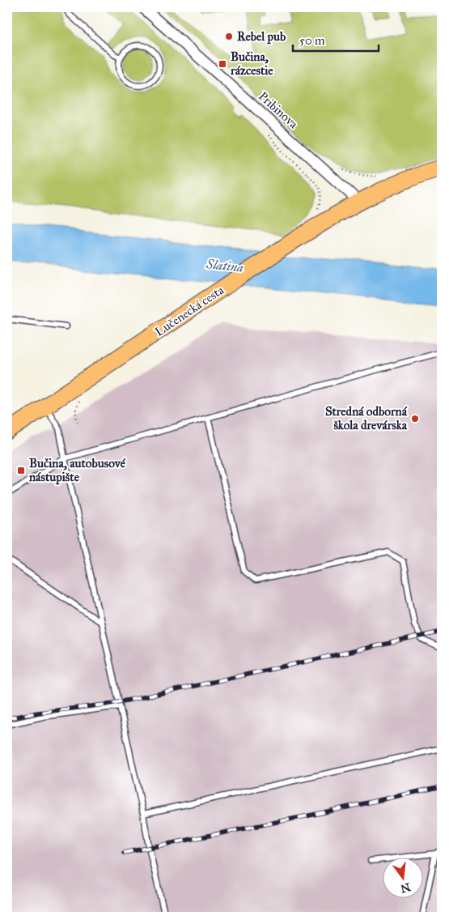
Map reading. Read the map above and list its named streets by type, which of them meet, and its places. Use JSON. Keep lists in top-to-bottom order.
{
  "streets": {
    "main road": ["Lučenecká cesta"],
    "street": ["Pribinova"]
  },
  "crossings": [
    ["Pribinova", "Lučenecká cesta"]
  ],
  "water": ["Slatina"],
  "places": {
    "other": ["Rebel pub", "Stredná odborná škola drevárska"],
    "transit": ["Bučina, rázcestie", "Bučina, autobusové nástupište"]
  },
  "scale_bar": "50 m",
  "north": "bottom"
}
